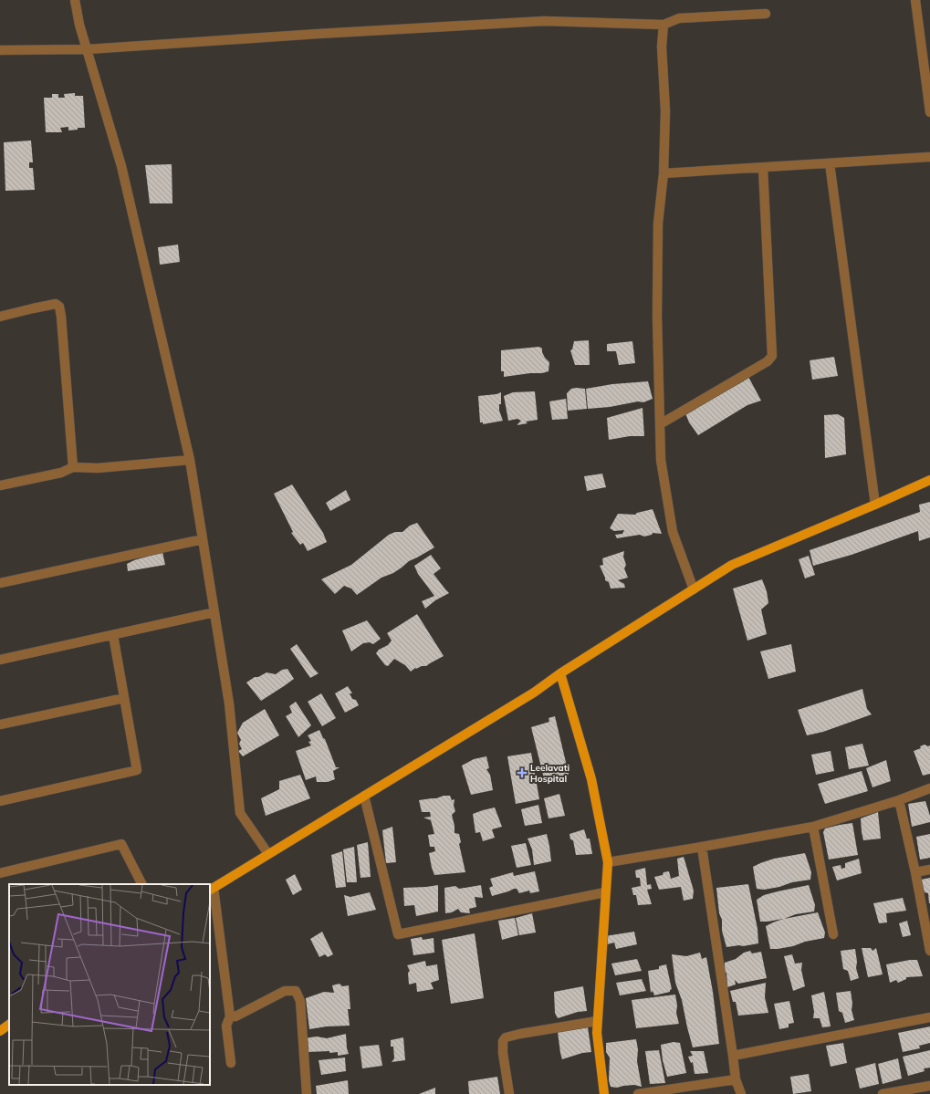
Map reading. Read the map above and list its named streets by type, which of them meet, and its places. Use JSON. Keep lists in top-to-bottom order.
{
  "places": {
    "health": ["Leelavati Hospital"]
  }
}
